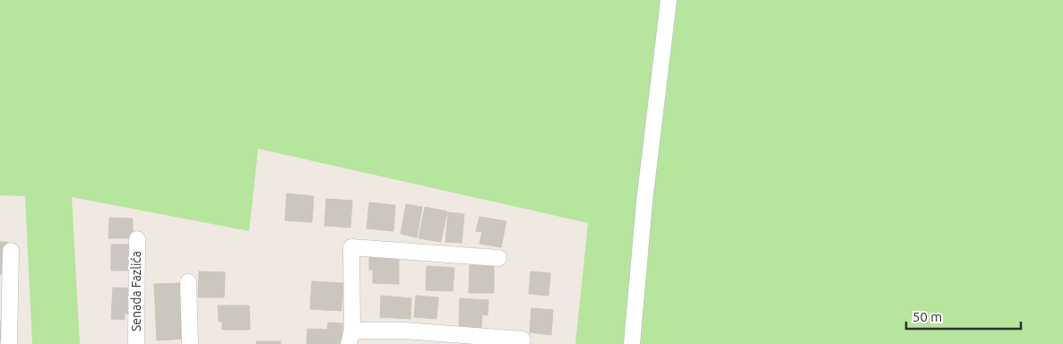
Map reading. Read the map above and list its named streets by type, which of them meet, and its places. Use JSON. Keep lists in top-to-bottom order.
{
  "streets": {
    "street": ["Senada Fazlića"]
  },
  "scale_bar": "50 m"
}
